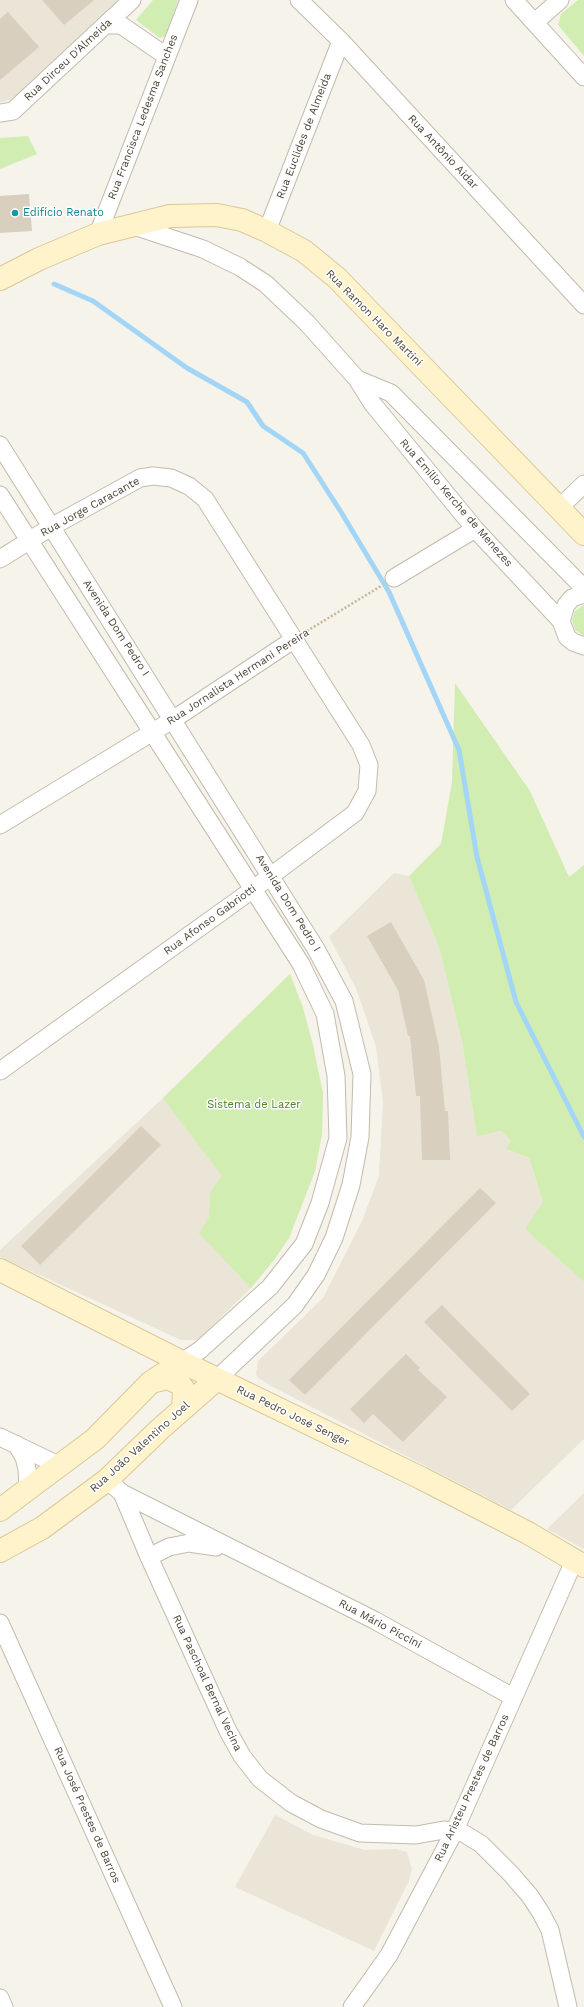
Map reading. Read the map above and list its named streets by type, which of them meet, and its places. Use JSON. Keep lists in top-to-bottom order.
{
  "streets": {
    "street": [
      "Rua Dirceu D'Almeida",
      "Rua Francisca Ledesma Sanches",
      "Rua Euclides de Almeida",
      "Rua Antônio Aidar",
      "Rua Ramon Haro Martini",
      "Rua Emílio Kerche de Menezes",
      "Rua Jorge Caracante",
      "Avenida Dom Pedro I",
      "Rua Jornalista Hermani Pereira",
      "Rua Afonso Gabriotti",
      "Rua Pedro José Senger",
      "Rua João Valentino Joel",
      "Rua Mário Piccini",
      "Rua Paschoal Bernal Vecina",
      "Rua Aristeu Prestes de Barros",
      "Rua José Prestes de Barros"
    ]
  },
  "crossings": [
    ["Rua Francisca Ledesma Sanches", "Rua Ramon Haro Martini"],
    ["Rua Euclides de Almeida", "Rua Antônio Aidar"],
    ["Rua Euclides de Almeida", "Rua Ramon Haro Martini"],
    ["Rua Ramon Haro Martini", "Rua Emílio Kerche de Menezes"],
    ["Rua Jorge Caracante", "Avenida Dom Pedro I"],
    ["Rua Jorge Caracante", "Rua Jornalista Hermani Pereira"],
    ["Rua Jorge Caracante", "Rua Afonso Gabriotti"],
    ["Avenida Dom Pedro I", "Rua Jornalista Hermani Pereira"],
    ["Avenida Dom Pedro I", "Rua Afonso Gabriotti"],
    ["Avenida Dom Pedro I", "Rua Pedro José Senger"],
    ["Avenida Dom Pedro I", "Rua João Valentino Joel"],
    ["Rua Jornalista Hermani Pereira", "Rua Afonso Gabriotti"],
    ["Rua Pedro José Senger", "Rua João Valentino Joel"],
    ["Rua Pedro José Senger", "Rua Aristeu Prestes de Barros"],
    ["Rua João Valentino Joel", "Rua Mário Piccini"],
    ["Rua João Valentino Joel", "Rua Paschoal Bernal Vecina"],
    ["Rua Mário Piccini", "Rua Paschoal Bernal Vecina"],
    ["Rua Mário Piccini", "Rua Aristeu Prestes de Barros"],
    ["Rua Paschoal Bernal Vecina", "Rua Aristeu Prestes de Barros"]
  ],
  "parks": ["Sistema de Lazer"],
  "places": ["Edifício Renato"]
}
